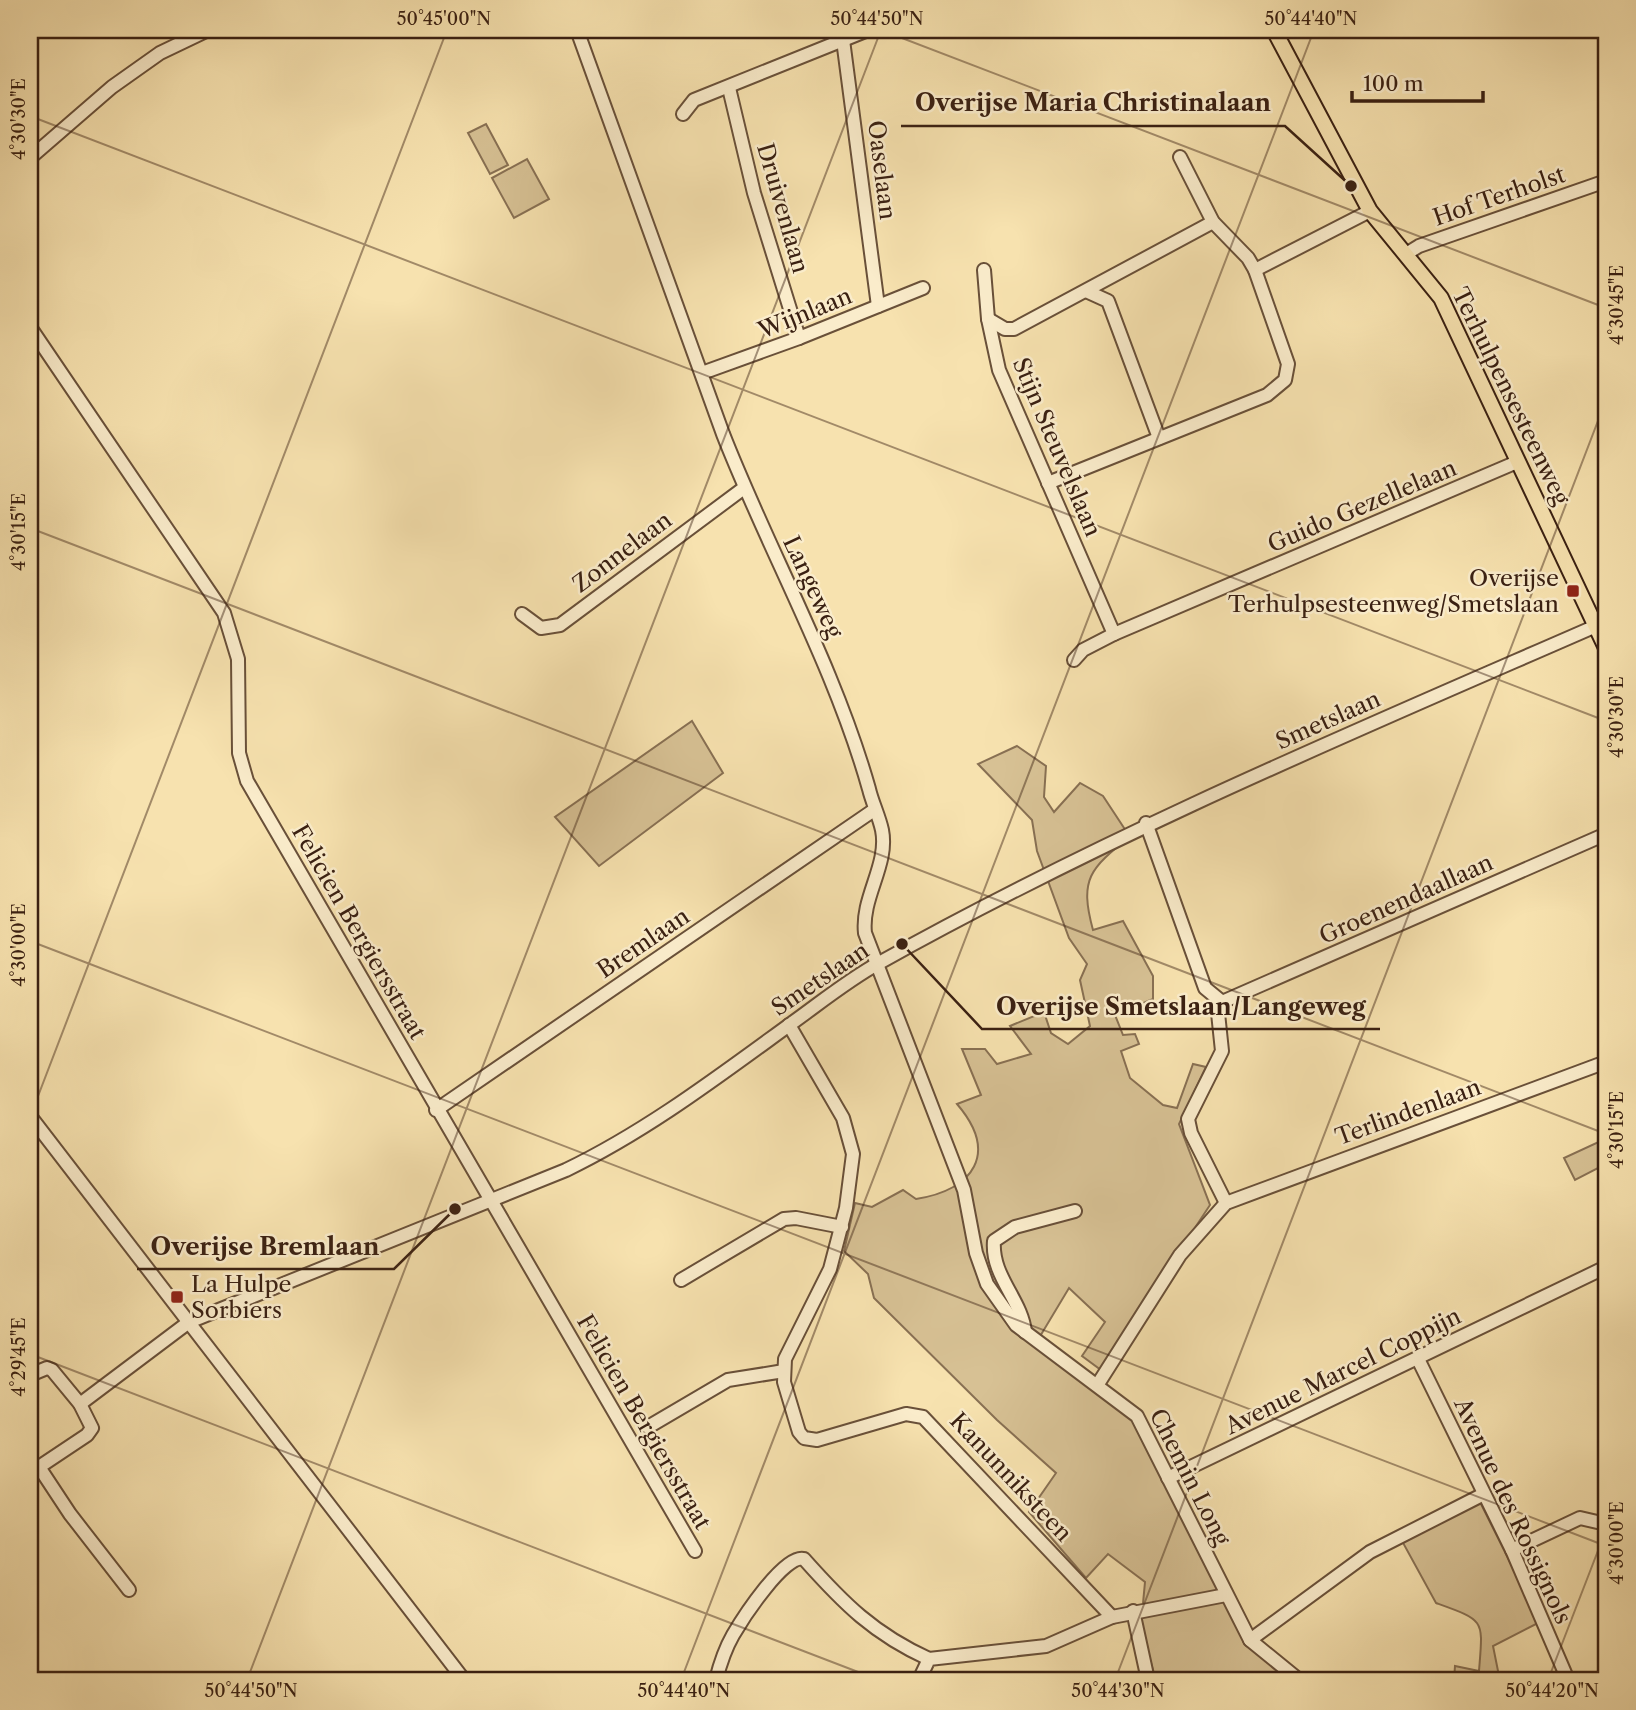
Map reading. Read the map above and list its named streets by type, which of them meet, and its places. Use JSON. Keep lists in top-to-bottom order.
{
  "streets": {
    "main road": ["Terhulpensesteenweg"],
    "street": [
      "Oaselaan",
      "Hof Terholst",
      "Druivenlaan",
      "Wijnlaan",
      "Stijn Steuvelslaan",
      "Guido Gezellelaan",
      "Zonnelaan",
      "Langeweg",
      "Smetslaan",
      "Groenendaallaan",
      "Felicien Bergiersstraat",
      "Bremlaan",
      "Terlindenlaan",
      "Avenue Marcel Coppijn",
      "Kanunniksteen",
      "Chemin Long",
      "Avenue des Rossignols"
    ]
  },
  "crossings": [
    ["Oaselaan", "Wijnlaan"],
    ["Hof Terholst", "Terhulpensesteenweg"],
    ["Druivenlaan", "Wijnlaan"],
    ["Wijnlaan", "Langeweg"],
    ["Terhulpensesteenweg", "Guido Gezellelaan"],
    ["Terhulpensesteenweg", "Smetslaan"],
    ["Stijn Steuvelslaan", "Guido Gezellelaan"],
    ["Zonnelaan", "Langeweg"],
    ["Langeweg", "Smetslaan"],
    ["Langeweg", "Bremlaan"],
    ["Langeweg", "Chemin Long"],
    ["Smetslaan", "Felicien Bergiersstraat"],
    ["Smetslaan", "Kanunniksteen"],
    ["Felicien Bergiersstraat", "Bremlaan"],
    ["Avenue Marcel Coppijn", "Chemin Long"],
    ["Avenue Marcel Coppijn", "Avenue des Rossignols"]
  ],
  "places": {
    "other": ["Overijse Maria Christinalaan", "Overijse Smetslaan/Langeweg", "Overijse Bremlaan"],
    "transit": ["Overijse Terhulpsesteenweg/Smetslaan", "La Hulpe Sorbiers"]
  },
  "scale_bar": "100 m",
  "coordinates": [
    "50°45'00\"N",
    "50°44'50\"N",
    "50°44'40\"N",
    "4°30'30\"E",
    "4°30'45\"E",
    "4°30'15\"E",
    "4°30'00\"E",
    "4°29'45\"E",
    "50°44'30\"N",
    "50°44'20\"N"
  ]
}
